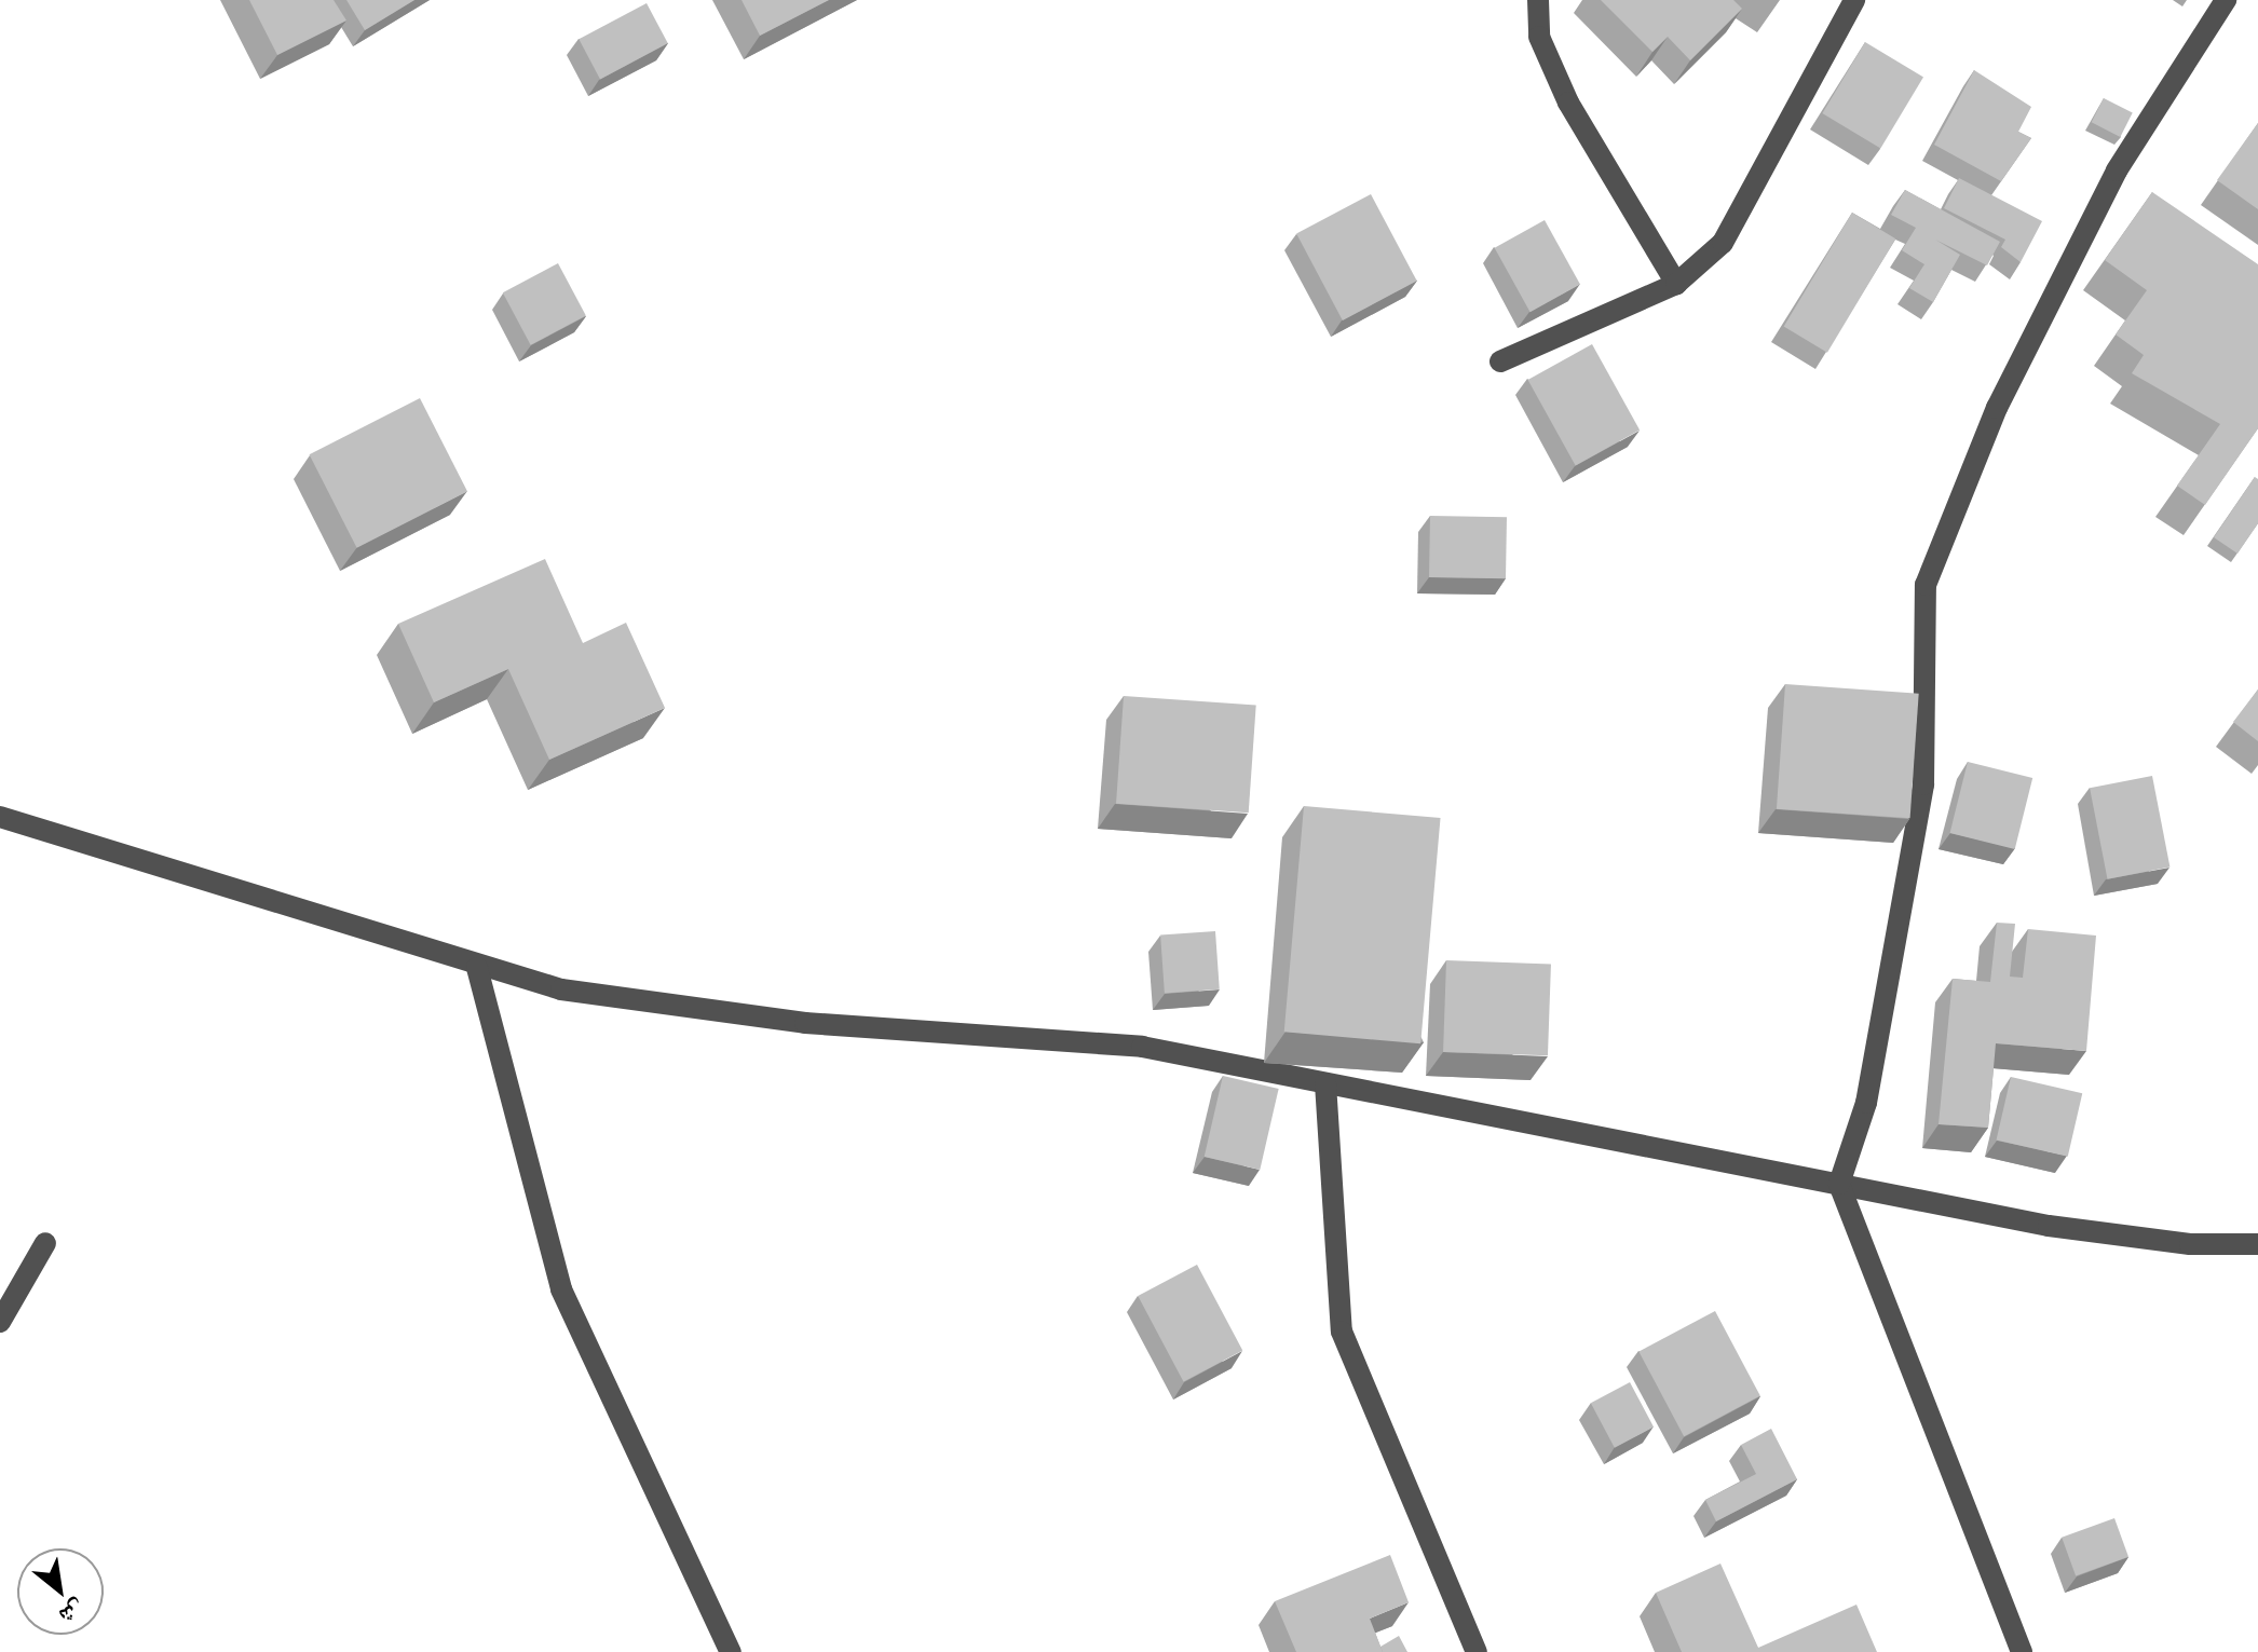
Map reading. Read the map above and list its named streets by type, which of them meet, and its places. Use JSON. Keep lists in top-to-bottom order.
{
  "north": "bottom right"
}
